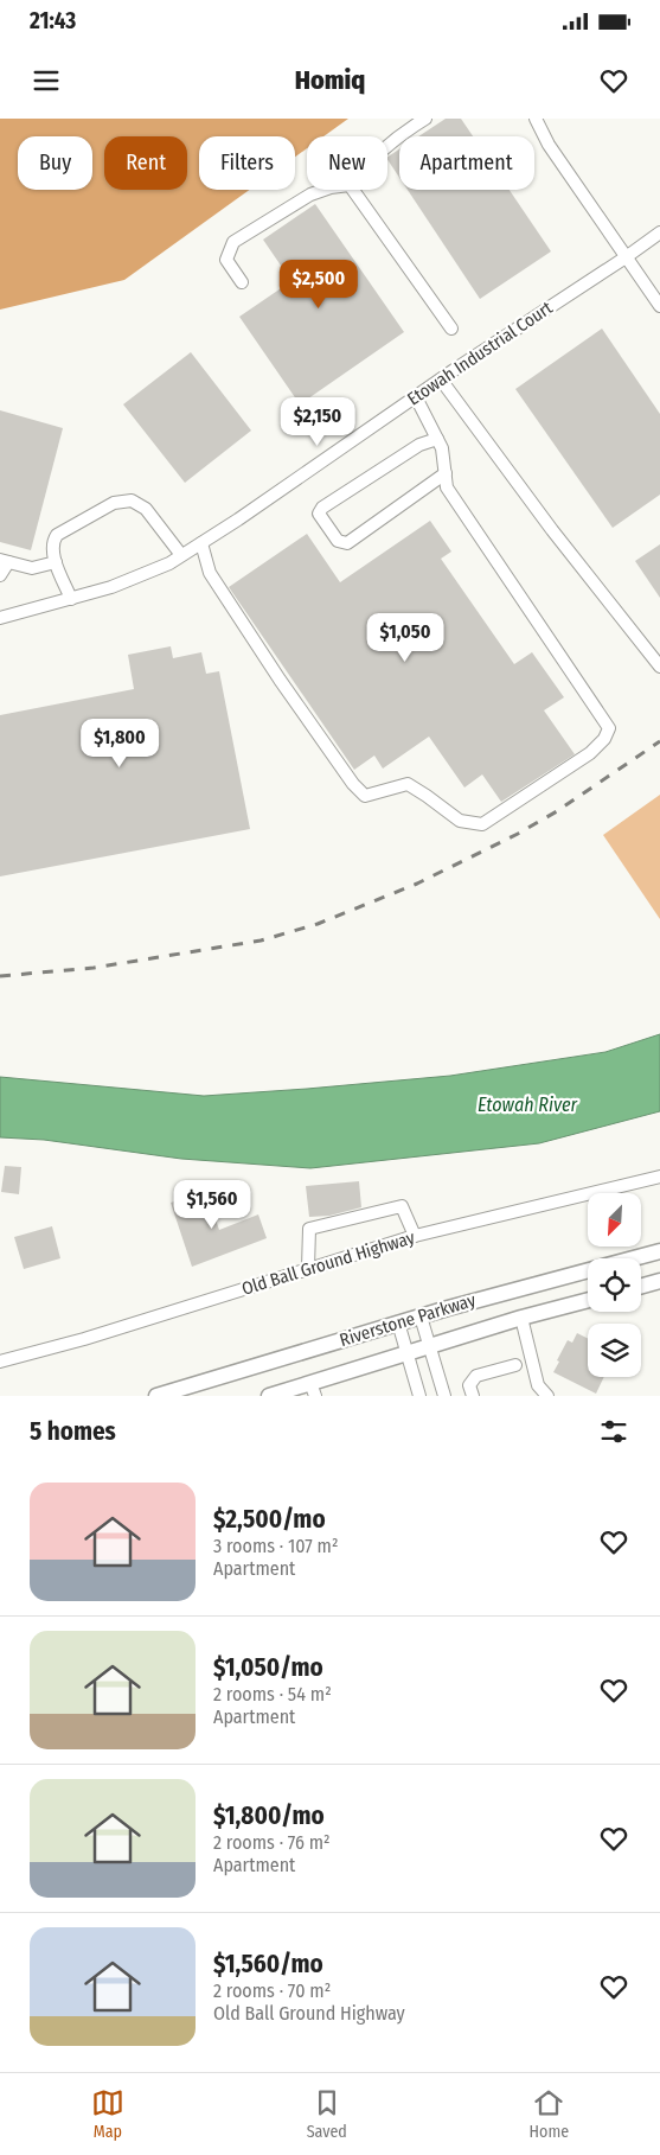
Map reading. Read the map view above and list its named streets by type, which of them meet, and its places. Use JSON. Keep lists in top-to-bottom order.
{
  "streets": {
    "main road": ["Riverstone Parkway"],
    "street": ["Etowah Industrial Court", "Old Ball Ground Highway"]
  },
  "water": ["Etowah River"],
  "north": "bottom left",
  "page": {
    "status": "21:43",
    "header": "Homiq",
    "chip": [
      "Buy",
      "Rent",
      "Filters",
      "New",
      "Apartment"
    ],
    "price": [
      "$2,500",
      "$2,150",
      "$1,050",
      "$1,800",
      "$1,560"
    ],
    "heading": "5 homes",
    "list": [
      {
        "name": "$2,500/mo",
        "note": "3 rooms · 107 m² · Apartment"
      },
      {
        "name": "$1,050/mo",
        "note": "2 rooms · 54 m² · Apartment"
      },
      {
        "name": "$1,800/mo",
        "note": "2 rooms · 76 m² · Apartment"
      },
      {
        "name": "$1,560/mo",
        "note": "2 rooms · 70 m² · Old Ball Ground Highway"
      }
    ],
    "tabs": ["Map", "Saved", "Home"]
  }
}
